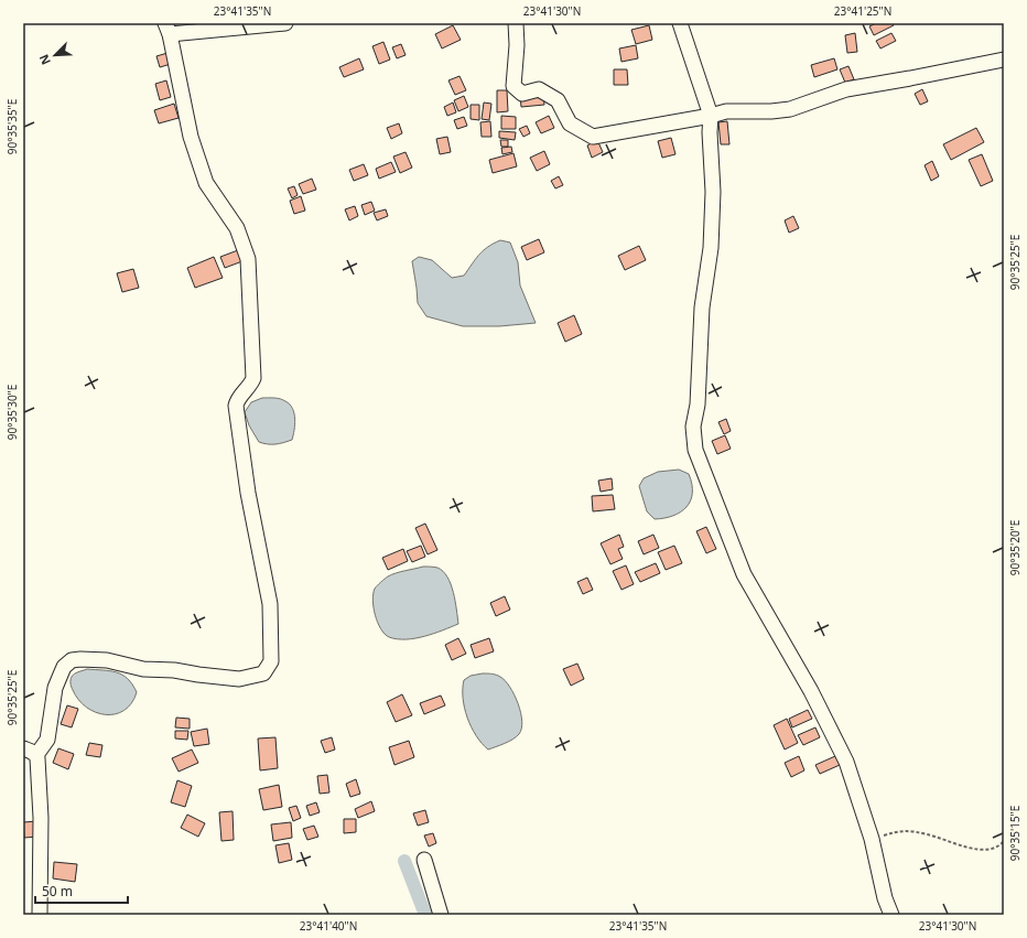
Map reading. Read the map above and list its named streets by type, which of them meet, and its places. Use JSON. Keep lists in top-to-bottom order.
{
  "scale_bar": "50 m",
  "north": "bottom left",
  "coordinates": [
    "23°41'35\"N",
    "23°41'30\"N",
    "23°41'25\"N",
    "90°35'35\"E",
    "90°35'25\"E",
    "90°35'30\"E",
    "90°35'20\"E",
    "90°35'15\"E",
    "23°41'40\"N"
  ]
}
